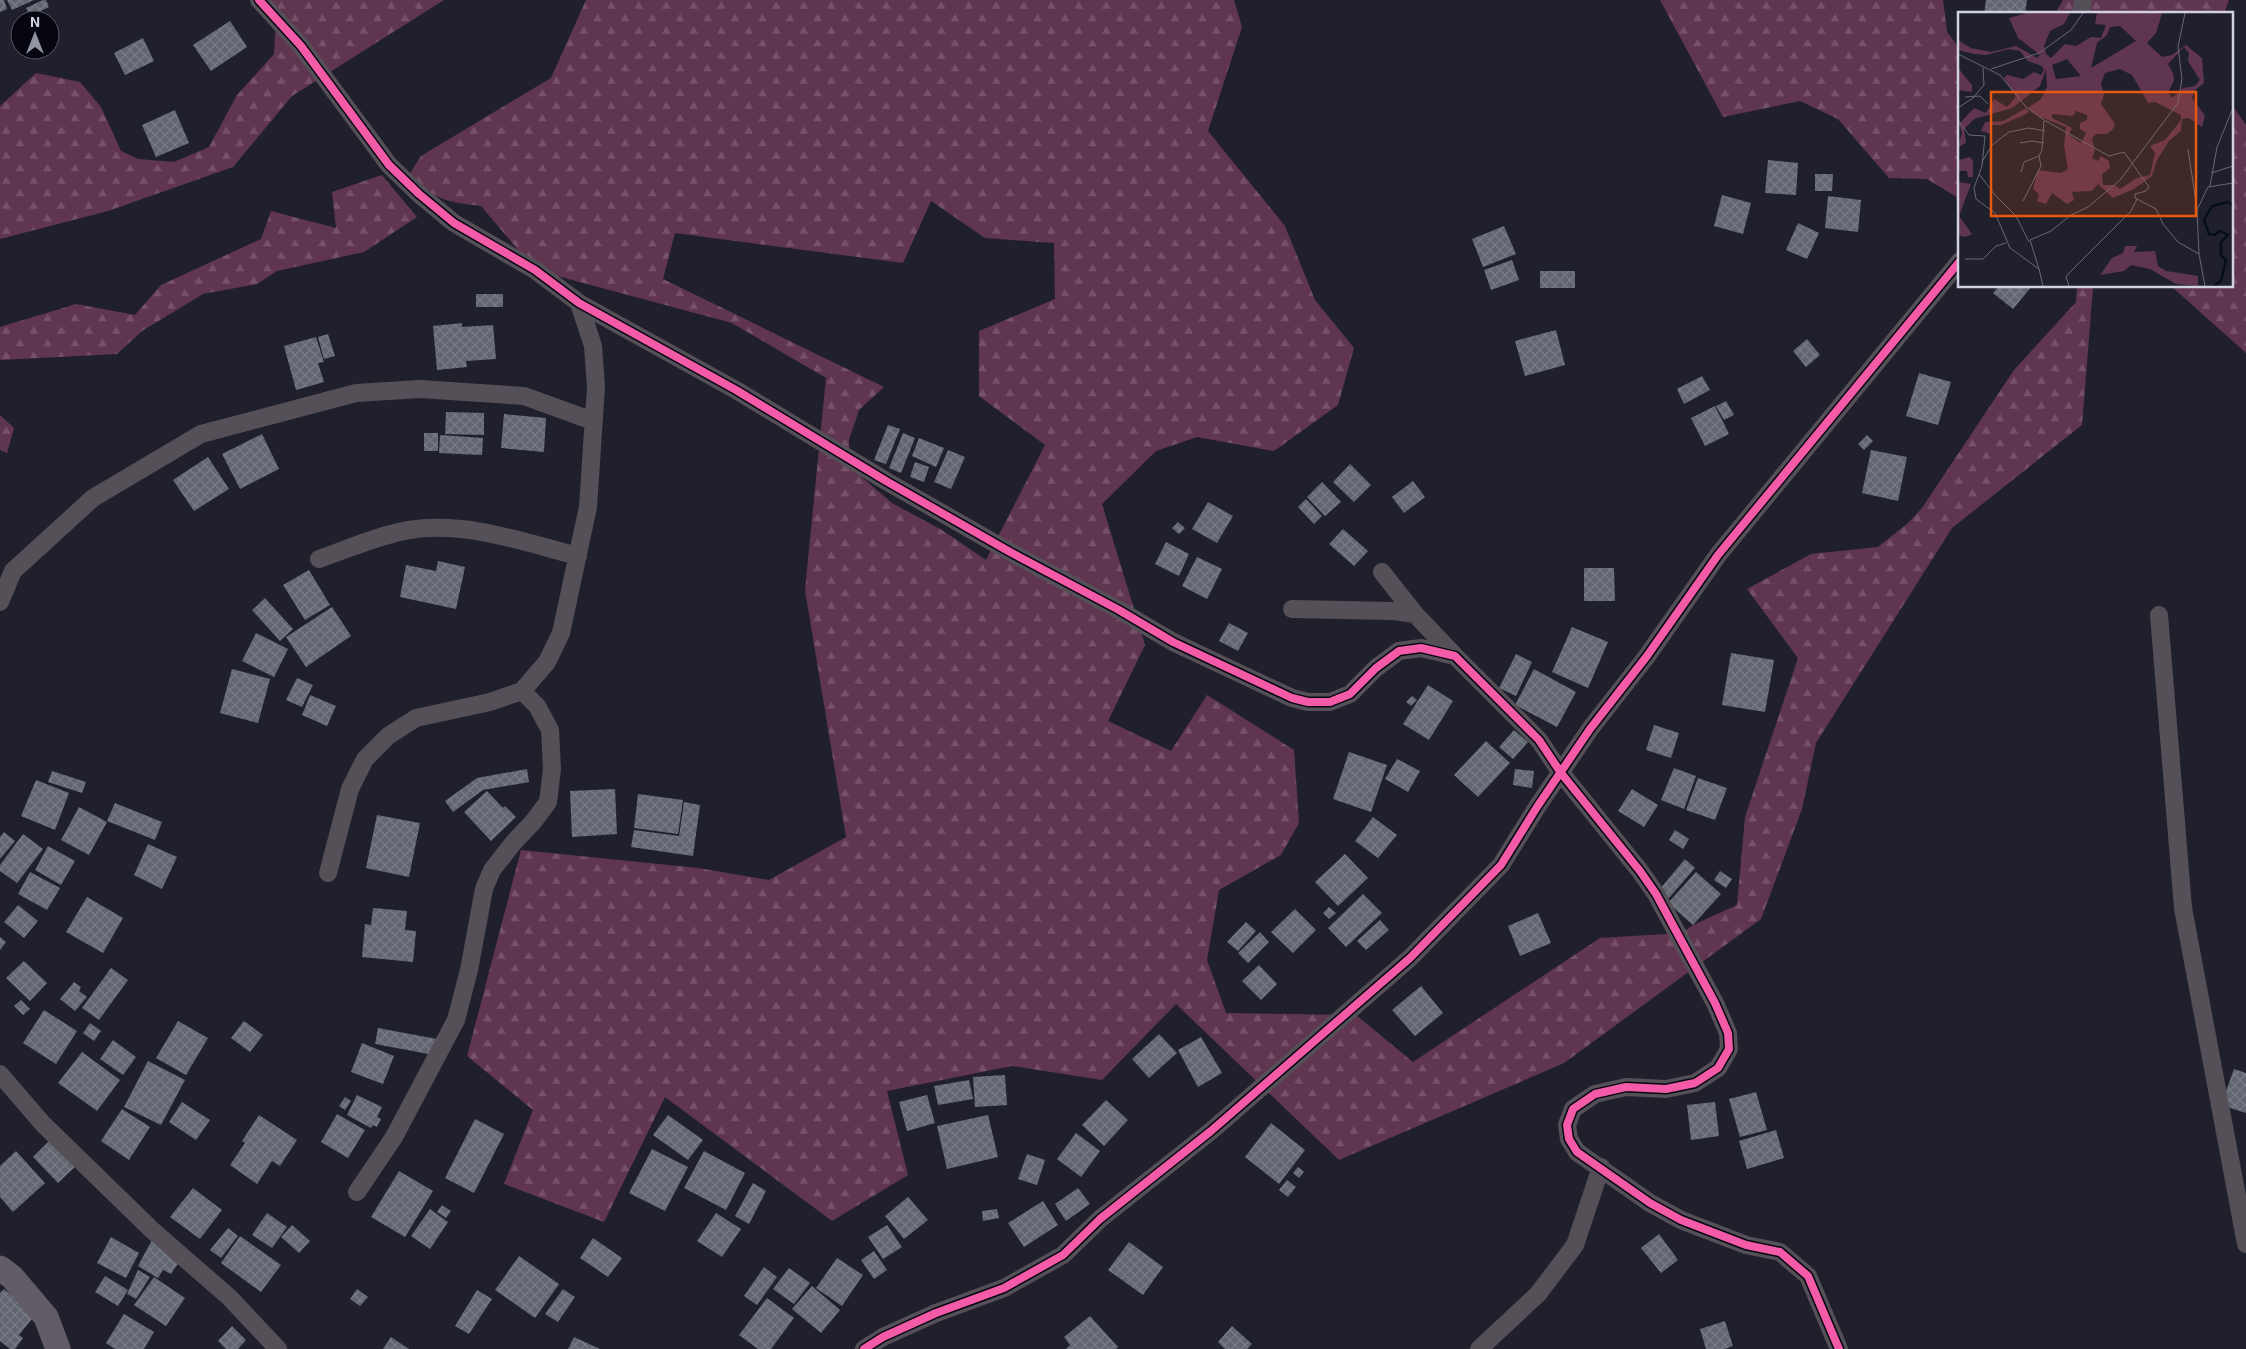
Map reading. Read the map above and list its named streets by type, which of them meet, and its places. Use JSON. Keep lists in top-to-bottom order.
{
  "north": "top"
}
